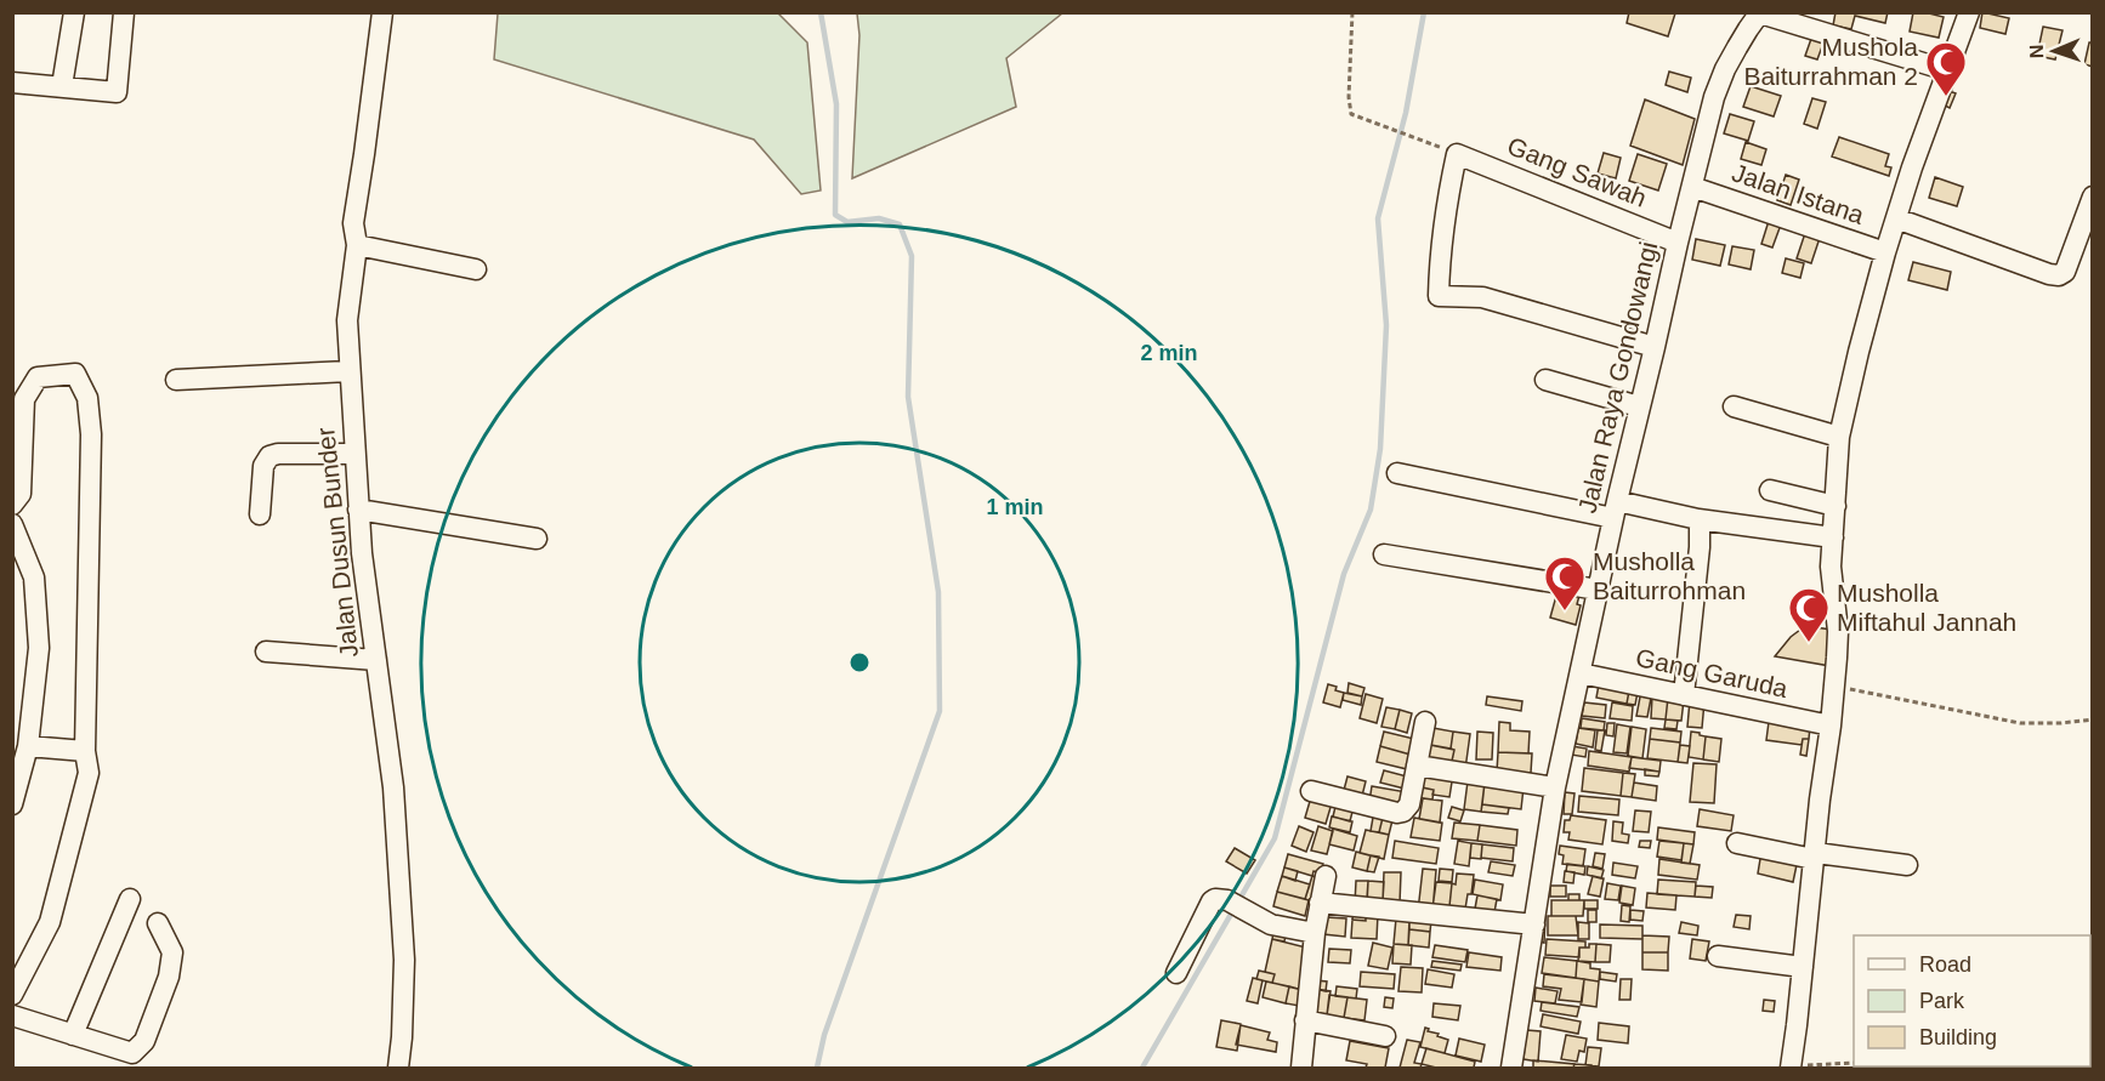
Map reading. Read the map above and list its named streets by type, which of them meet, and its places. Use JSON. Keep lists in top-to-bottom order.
{
  "streets": {
    "street": [
      "Gang Sawah",
      "Jalan Istana",
      "Jalan Raya Gondowangi",
      "Jalan Dusun Bunder",
      "Gang Garuda"
    ]
  },
  "crossings": [
    ["Gang Sawah", "Jalan Raya Gondowangi"],
    ["Jalan Istana", "Jalan Raya Gondowangi"],
    ["Jalan Raya Gondowangi", "Gang Garuda"]
  ],
  "places": {
    "mosque": ["Mushola Baiturrahman 2", "Musholla Baiturrohman", "Musholla Miftahul Jannah"]
  },
  "legend": ["Road", "Park", "Building"],
  "north": "left",
  "rings": ["2 min", "1 min"]
}
